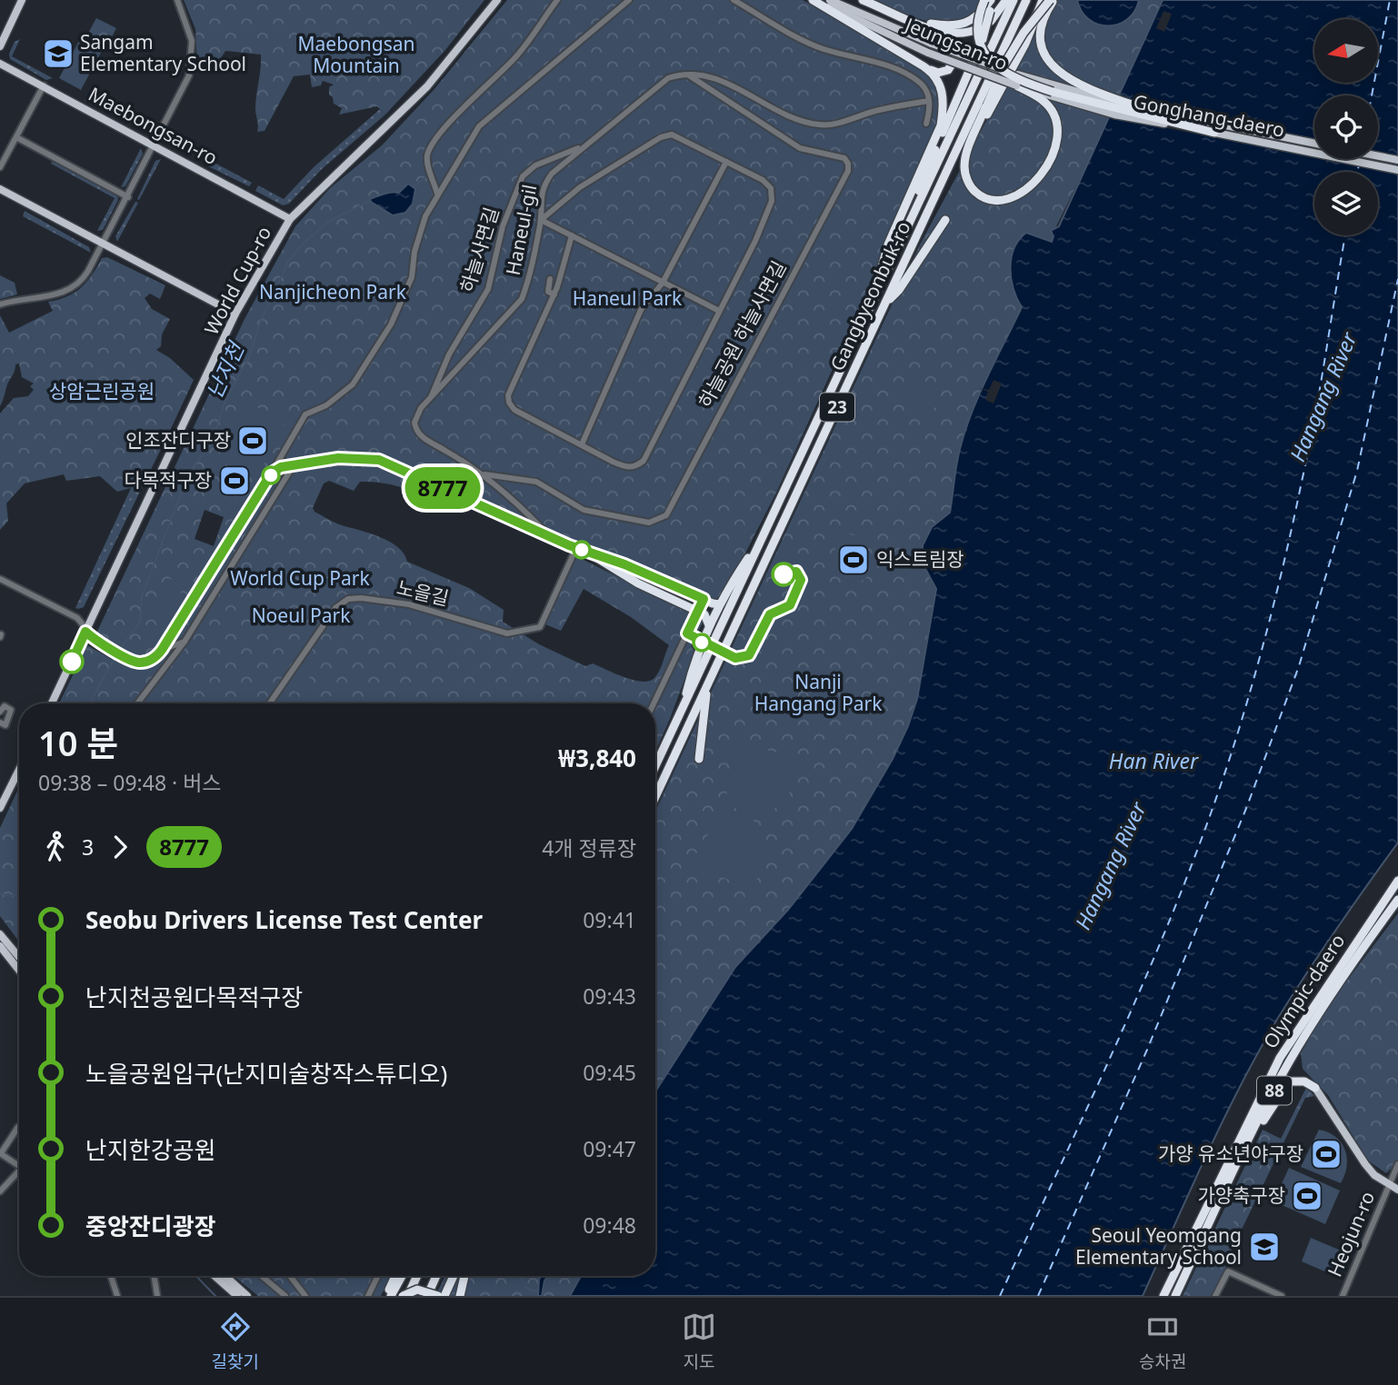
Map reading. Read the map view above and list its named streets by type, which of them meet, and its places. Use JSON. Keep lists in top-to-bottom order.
{
  "streets": {
    "highway": [
      "Gangbyeonbuk-ro",
      "23",
      "Olympic-daero",
      "88"
    ],
    "main road": [
      "Jeungsan-ro",
      "Gonghang-daero",
      "Maebongsan-ro",
      "World Cup-ro"
    ],
    "street": [
      "Haneul-gil",
      "하늘사면길",
      "하늘공원 하늘사면길",
      "노을길",
      "Heojun-ro"
    ]
  },
  "crossings": [
    ["Jeungsan-ro", "Gonghang-daero"],
    ["Maebongsan-ro", "World Cup-ro"],
    ["Haneul-gil", "하늘사면길"],
    ["Haneul-gil", "하늘공원 하늘사면길"]
  ],
  "water": ["난지천", "Hangang River", "Han River"],
  "parks": [
    "Maebongsan Mountain",
    "Nanjicheon Park",
    "Haneul Park",
    "상암근린공원",
    "World Cup Park",
    "Noeul Park",
    "Nanji Hangang Park"
  ],
  "places": {
    "school or university": ["Sangam Elementary School", "Seoul Yeomgang Elementary School"],
    "sports": [
      "인조잔디구장",
      "다목적구장",
      "익스트림장",
      "가양 유소년야구장",
      "가양축구장"
    ]
  },
  "lines": ["bus line 8777"],
  "north": "left",
  "page": {
    "on_map": "8777",
    "heading": ["10 분", "09:38 – 09:48 · 버스", "₩3,840"],
    "legs": ["3", "8777", "4개 정류장"],
    "list": [
      {
        "name": "Seobu Drivers License Test Center",
        "value": "09:41"
      },
      {
        "name": "난지천공원다목적구장",
        "value": "09:43"
      },
      {
        "name": "노을공원입구(난지미술창작스튜디오)",
        "value": "09:45"
      },
      {
        "name": "난지한강공원",
        "value": "09:47"
      },
      {
        "name": "중앙잔디광장",
        "value": "09:48"
      }
    ],
    "tabs": ["길찾기", "지도", "승차권"]
  }
}
